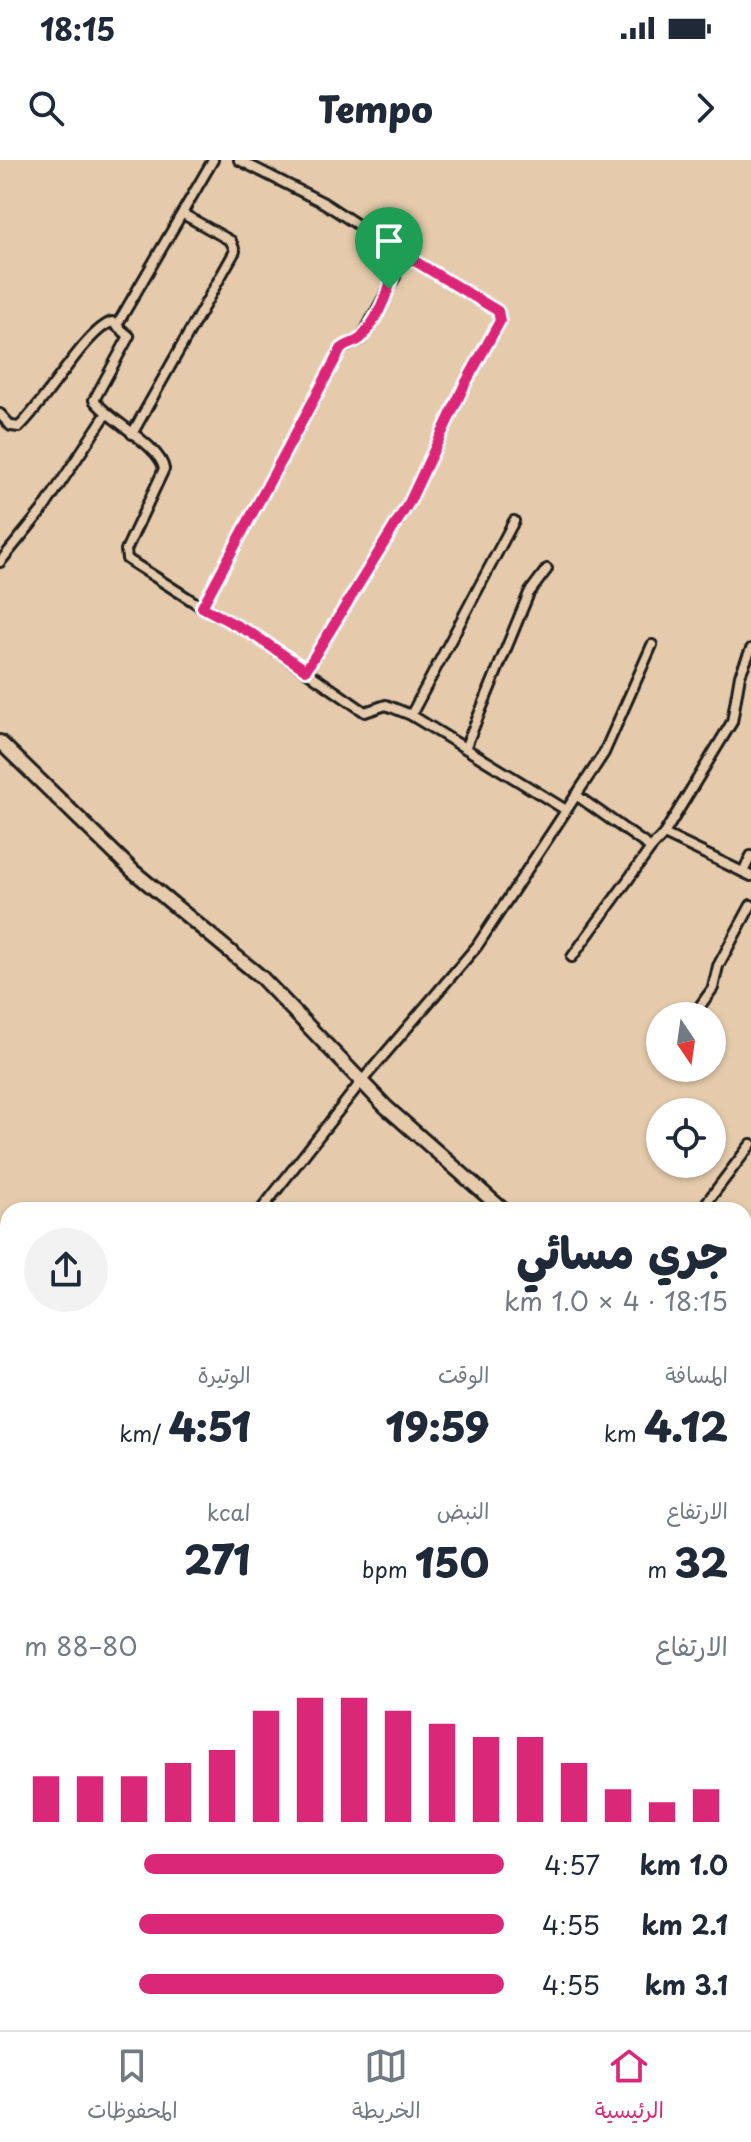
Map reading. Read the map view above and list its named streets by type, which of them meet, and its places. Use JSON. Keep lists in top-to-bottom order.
{
  "north": "bottom",
  "page": {
    "status": "18:15",
    "header": "Tempo",
    "heading": ["جري مسائي", "18:15 · 4 × 1.0 km"],
    "stats": [
      ["المسافة", "4.12 km"],
      ["الوقت", "19:59"],
      ["الوتيرة", "4:51 /km"],
      ["الارتفاع", "32 m"],
      ["النبض", "150 bpm"],
      ["kcal", "271"]
    ],
    "chart": ["الارتفاع", "80–88 m"],
    "list": [
      {
        "name": "1.0 km",
        "note": "4:57"
      },
      {
        "name": "2.1 km",
        "note": "4:55"
      },
      {
        "name": "3.1 km",
        "note": "4:55"
      }
    ],
    "tabs": ["الرئيسية", "الخريطة", "المحفوظات"]
  }
}
